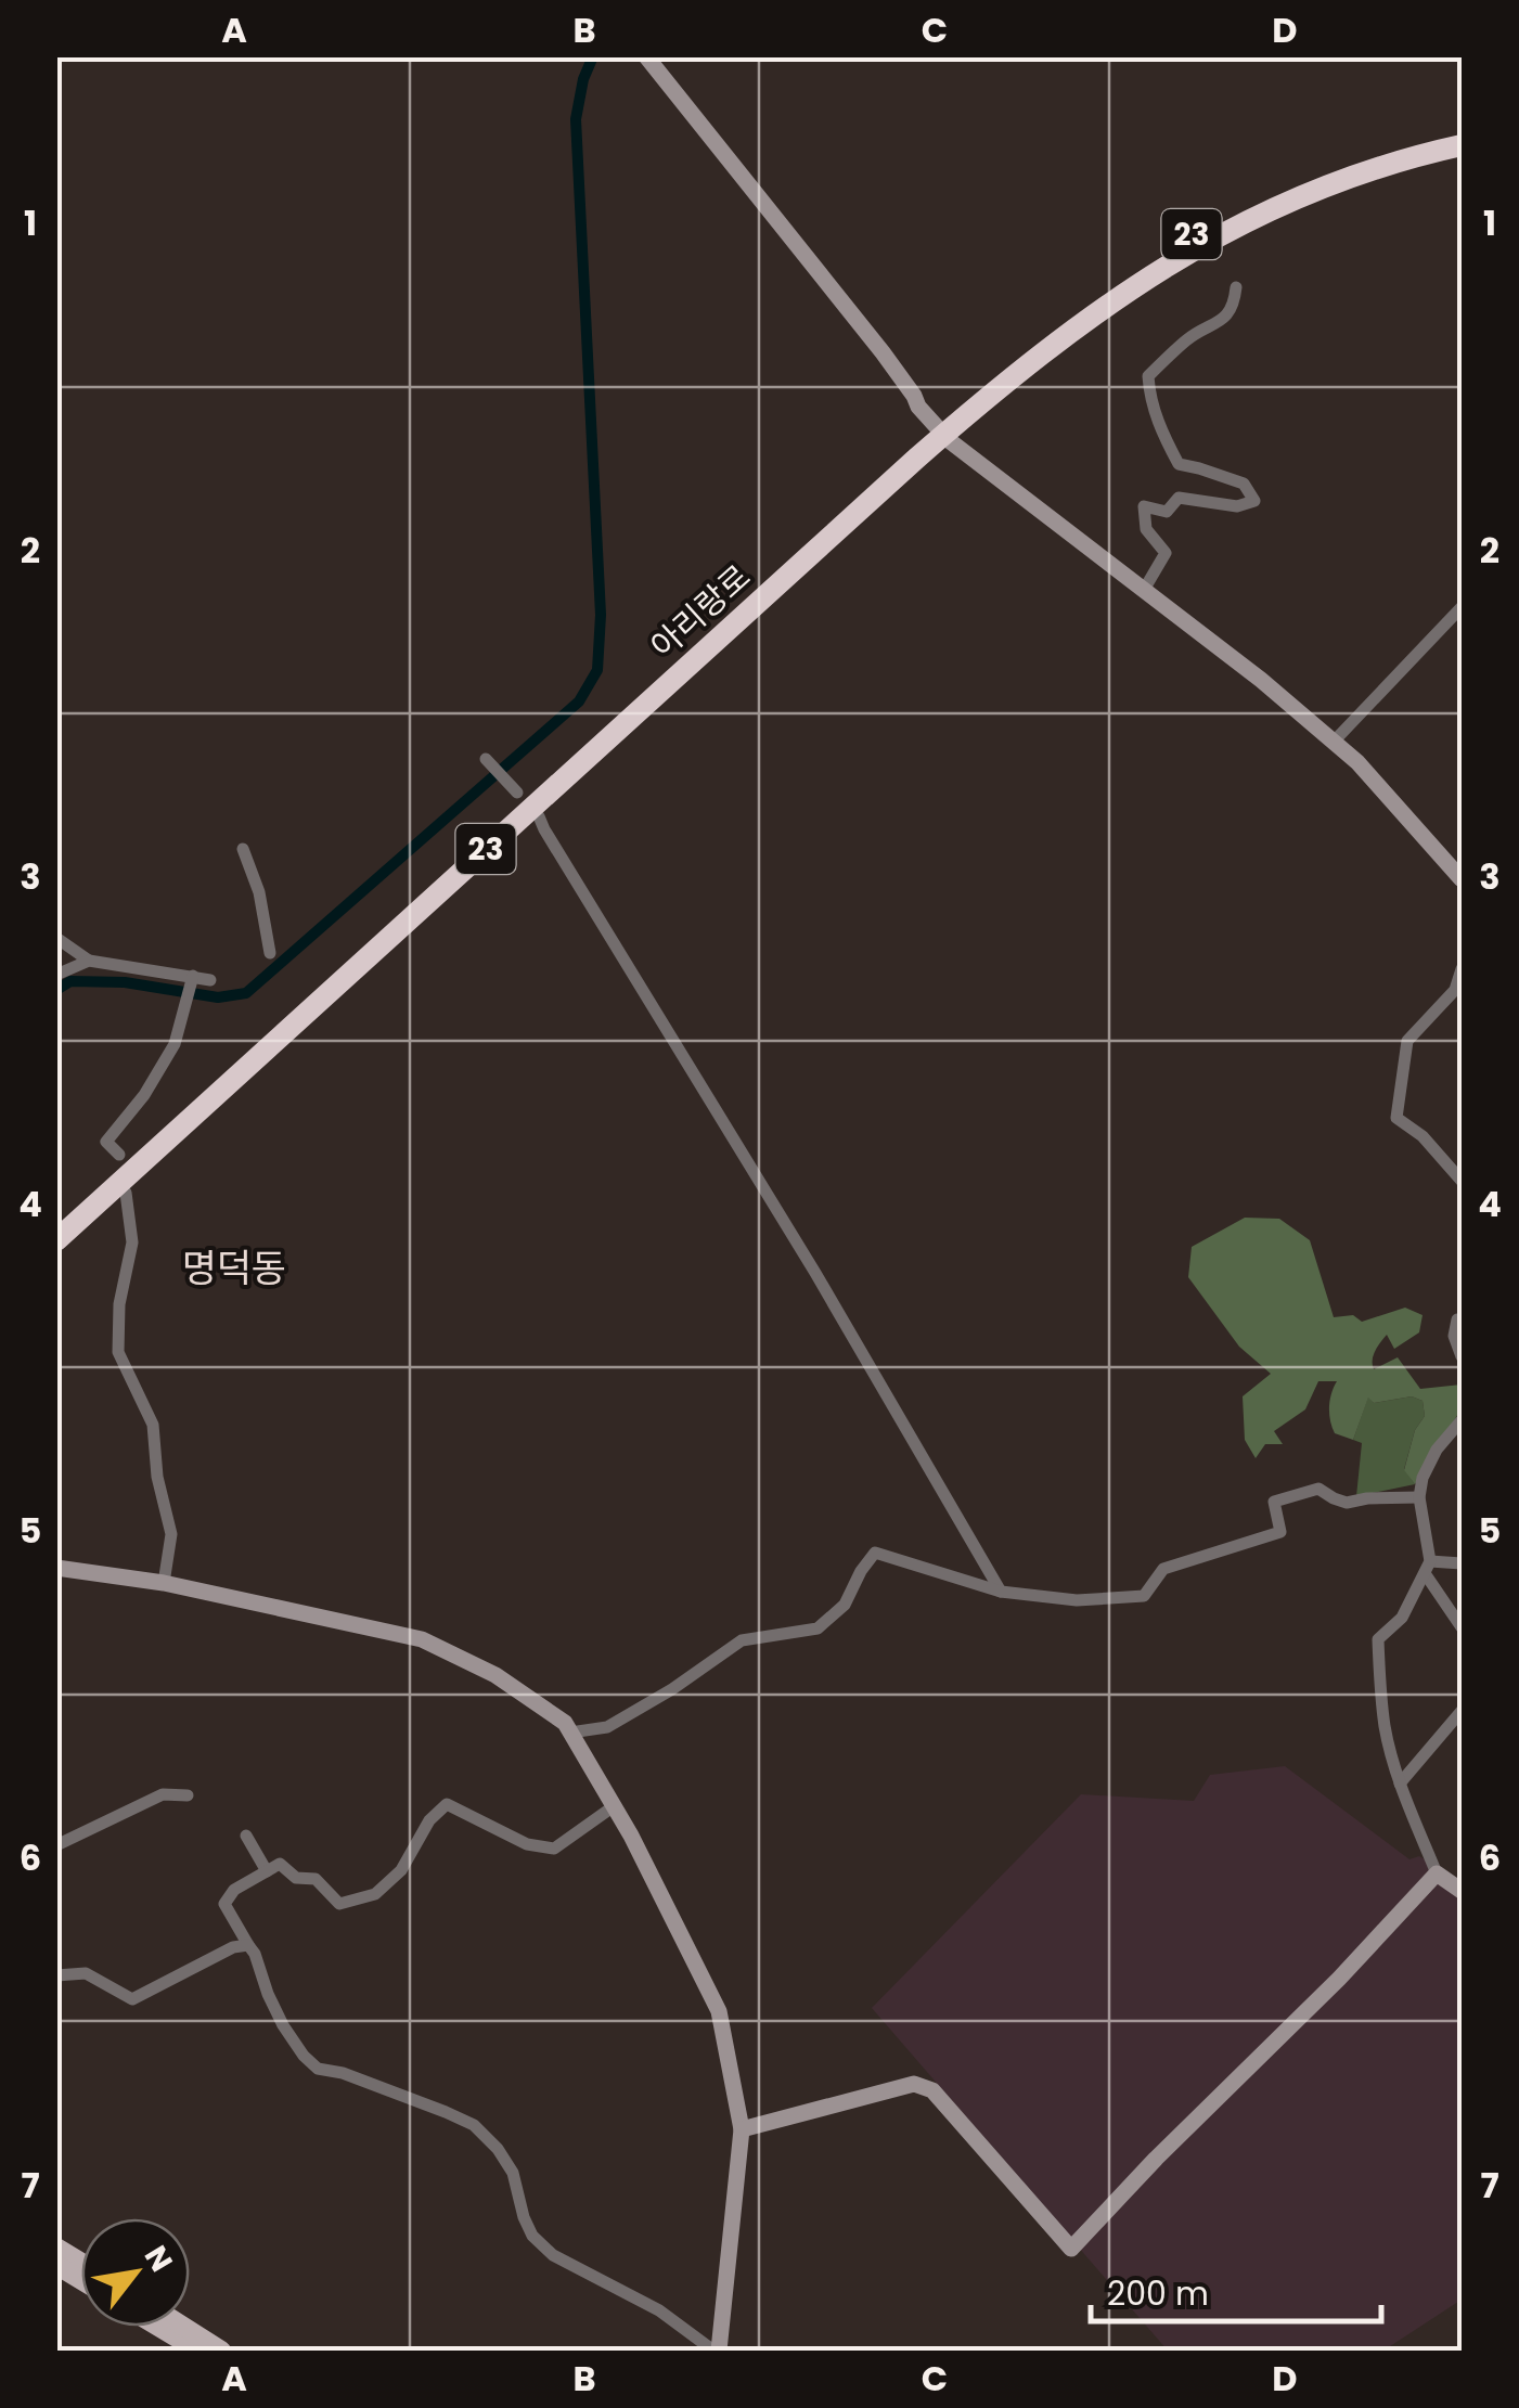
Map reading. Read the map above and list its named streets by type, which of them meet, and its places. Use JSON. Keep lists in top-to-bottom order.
{
  "streets": {
    "highway": ["23", "아리랑로"]
  },
  "districts": ["명덕동"],
  "scale_bar": "200 m",
  "north": "top right",
  "grid": {
    "columns": [
      "A",
      "B",
      "C",
      "D"
    ],
    "rows": [
      "1",
      "2",
      "3",
      "4",
      "5",
      "6",
      "7"
    ]
  }
}
